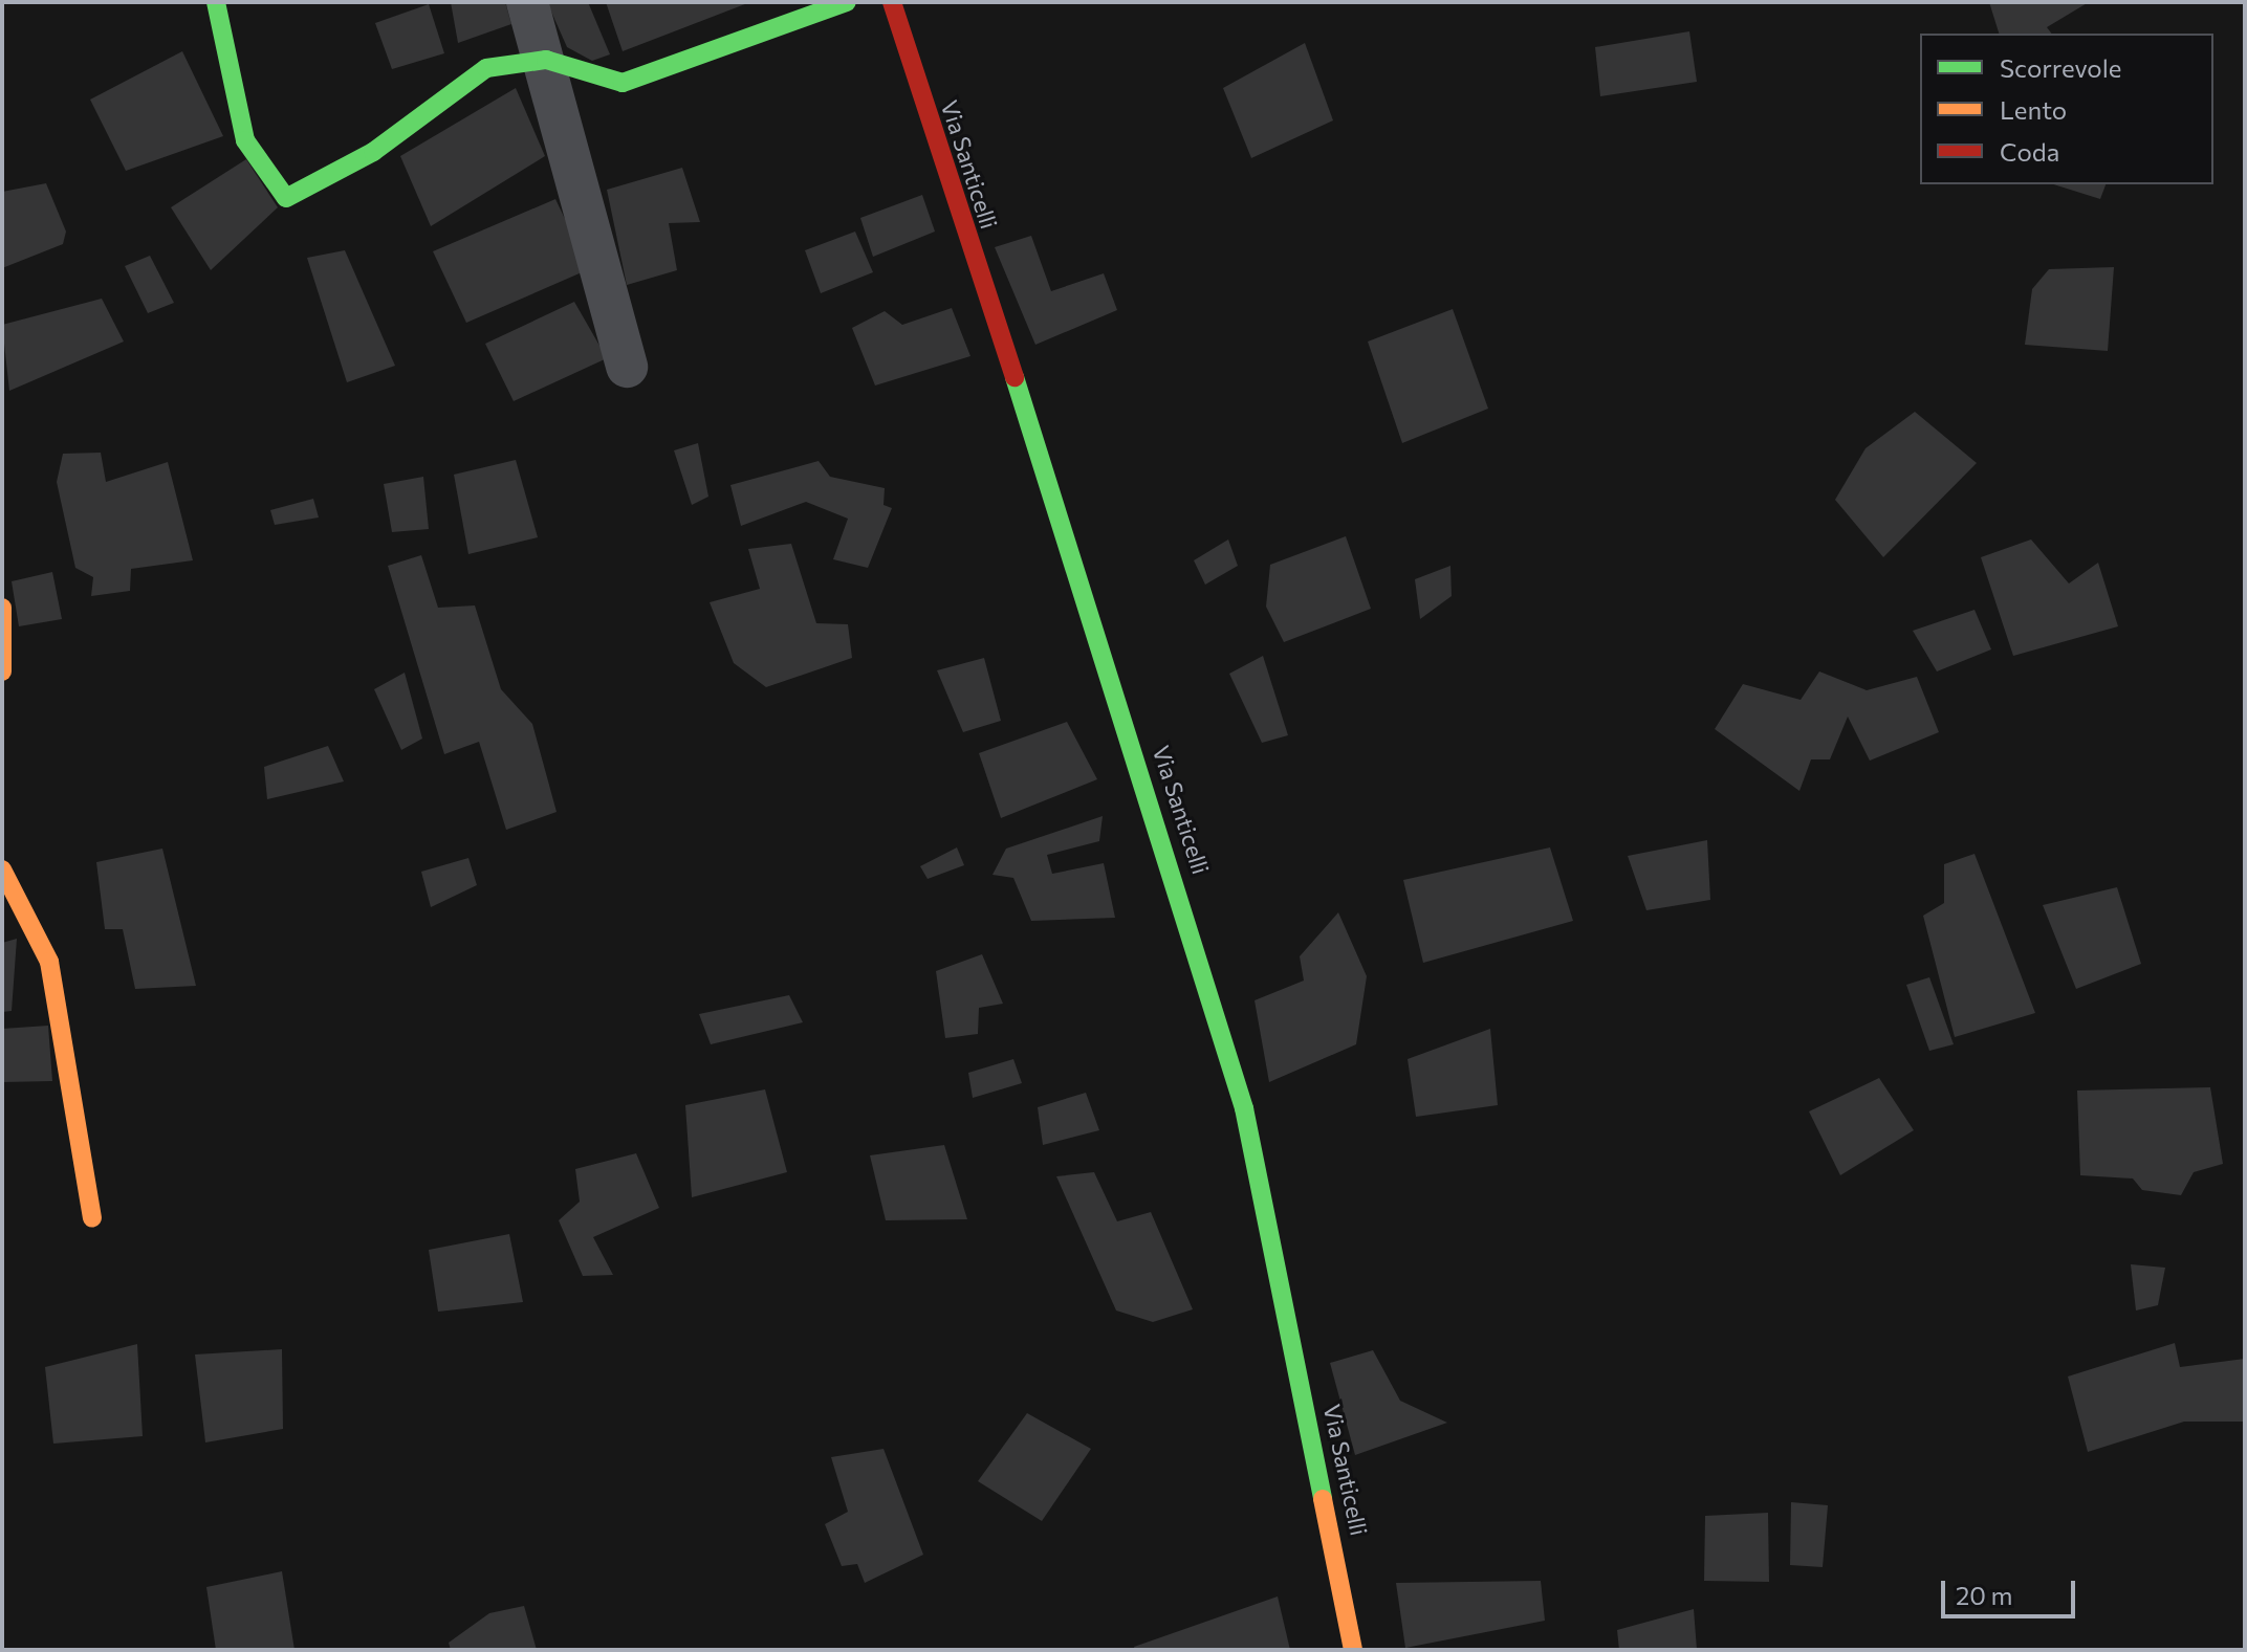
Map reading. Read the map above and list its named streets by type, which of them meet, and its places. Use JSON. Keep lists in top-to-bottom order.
{
  "streets": {
    "street": ["Via Santicelli"]
  },
  "legend": ["Scorrevole", "Lento", "Coda"],
  "scale_bar": "20 m"
}
